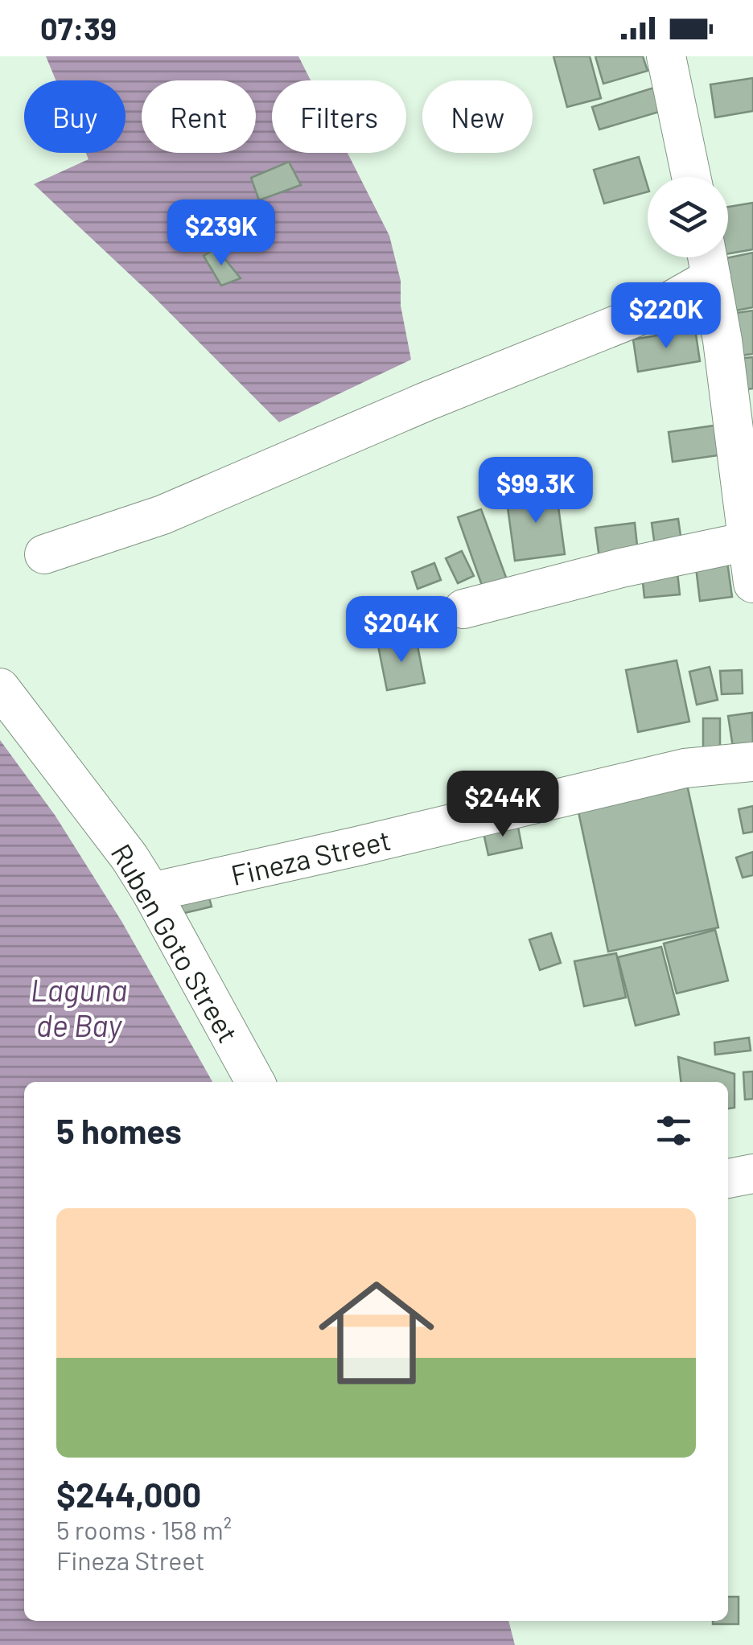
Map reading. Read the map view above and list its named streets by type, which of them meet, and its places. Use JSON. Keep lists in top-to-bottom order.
{
  "streets": {
    "street": ["Fineza Street", "Ruben Goto Street"]
  },
  "crossings": [
    ["Fineza Street", "Ruben Goto Street"]
  ],
  "water": ["Laguna de Bay"],
  "page": {
    "status": "07:39",
    "chip": [
      "Buy",
      "Rent",
      "Filters",
      "New"
    ],
    "price": [
      "$239K",
      "$220K",
      "$99.3K",
      "$204K",
      "$244K"
    ],
    "heading": "5 homes",
    "list": [
      {
        "name": "$244,000",
        "note": "5 rooms · 158 m² · Fineza Street"
      }
    ]
  }
}
